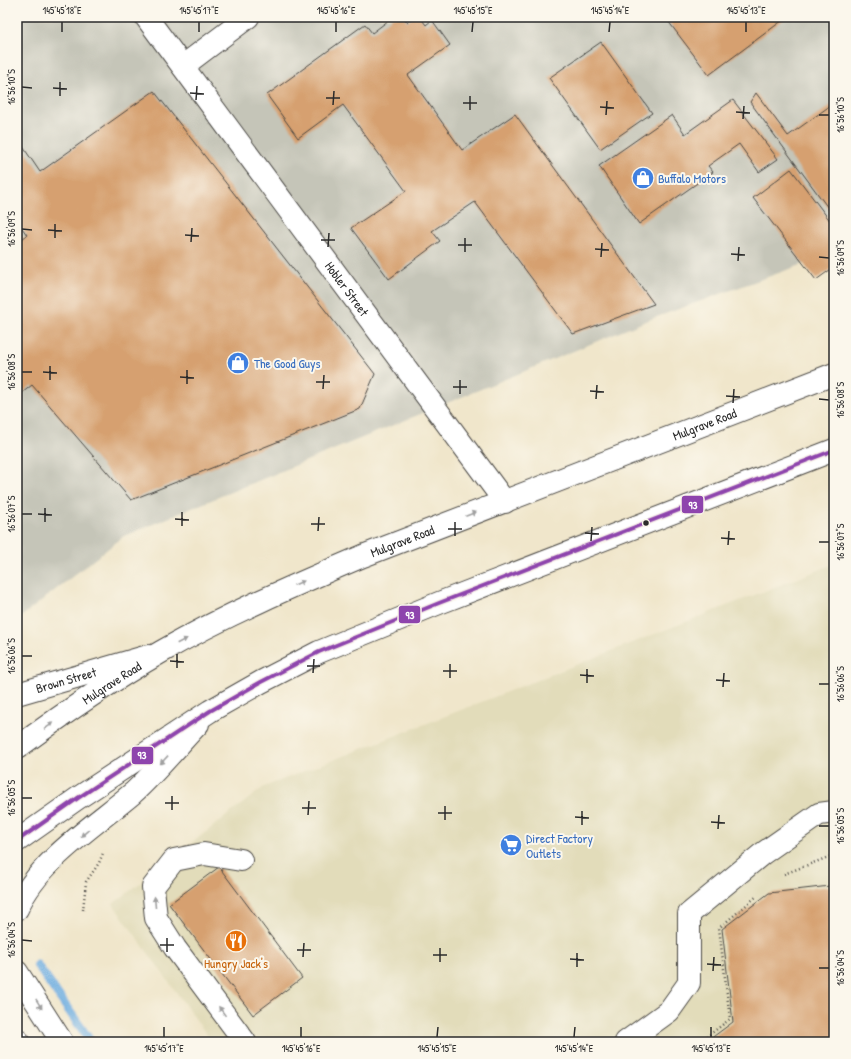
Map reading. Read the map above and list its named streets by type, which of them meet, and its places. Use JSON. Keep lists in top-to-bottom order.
{
  "streets": {
    "main road": ["Hobler Street", "Mulgrave Road", "Brown Street"]
  },
  "crossings": [
    ["Hobler Street", "Mulgrave Road"],
    ["Mulgrave Road", "Brown Street"]
  ],
  "places": {
    "shop": ["Buffalo Motors", "The Good Guys"],
    "supermarket": ["Direct Factory Outlets"],
    "restaurant": ["Hungry Jack's"]
  },
  "lines": ["transit line 93"],
  "coordinates": [
    "145°45'18\"E",
    "145°45'17\"E",
    "145°45'16\"E",
    "145°45'15\"E",
    "145°45'14\"E",
    "145°45'13\"E",
    "16°56'10\"S",
    "16°56'09\"S",
    "16°56'08\"S",
    "16°56'07\"S",
    "16°56'06\"S",
    "16°56'05\"S",
    "16°56'04\"S"
  ]
}
